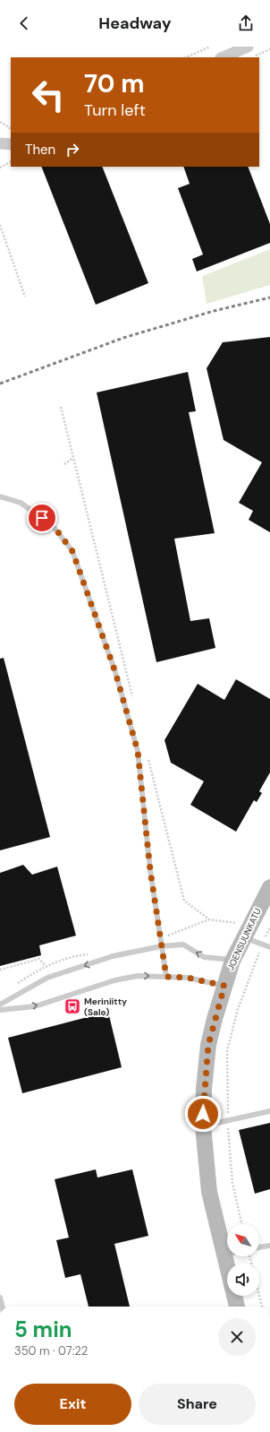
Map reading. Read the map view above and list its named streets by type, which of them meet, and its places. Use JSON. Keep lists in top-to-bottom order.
{
  "streets": {
    "street": ["JOENSUUNKATU"]
  },
  "places": {
    "bus stop": ["Meriniitty (Salo)"]
  },
  "north": "top left",
  "page": {
    "header": "Headway",
    "turn": ["70 m", "Turn left"],
    "then": "Then",
    "heading": ["5 min", "350 m · 07:22"],
    "buttons": ["Exit", "Share"]
  }
}
